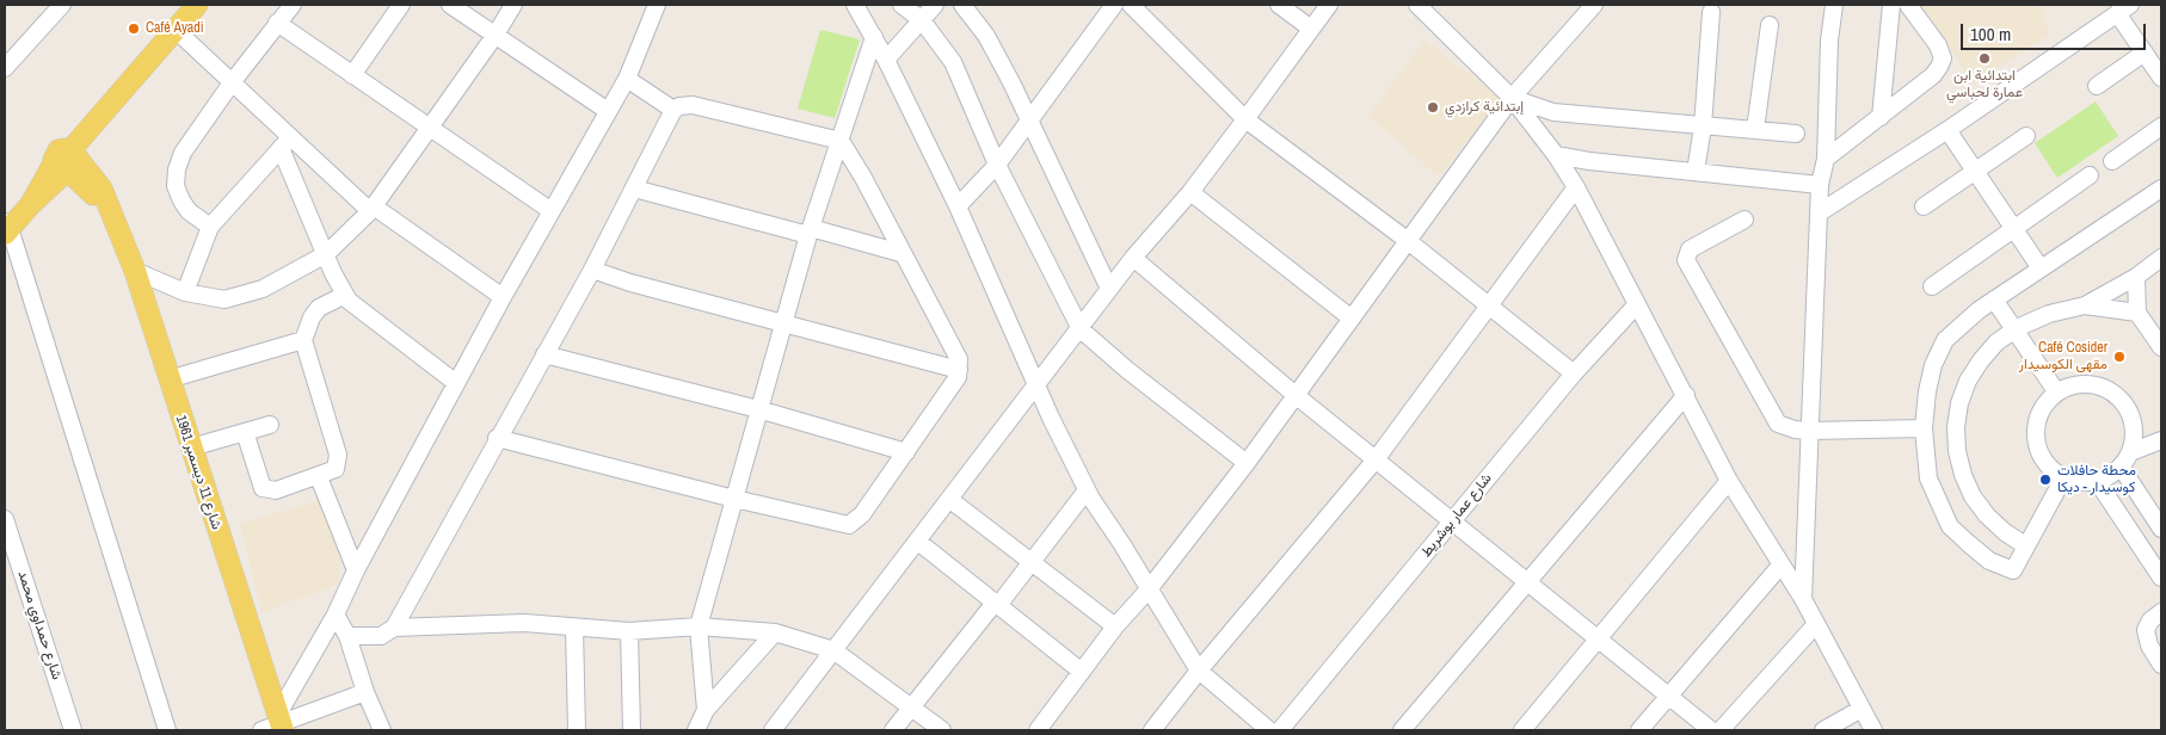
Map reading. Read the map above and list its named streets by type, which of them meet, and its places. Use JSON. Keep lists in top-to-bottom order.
{
  "streets": {
    "main road": ["شارع 11 ديسمبر 1961"],
    "street": ["شارع عمار بوشريط", "شارع حمداوي محمد"]
  },
  "places": [
    "Café Ayadi",
    "ابتدائية ابن عمارة لحباسي",
    "إبتدائية كرازدي",
    "Café Cosider مقهى الكوسيدار",
    "محطة حافلات كوسيدار - ديكا"
  ],
  "scale_bar": "100 m"
}
